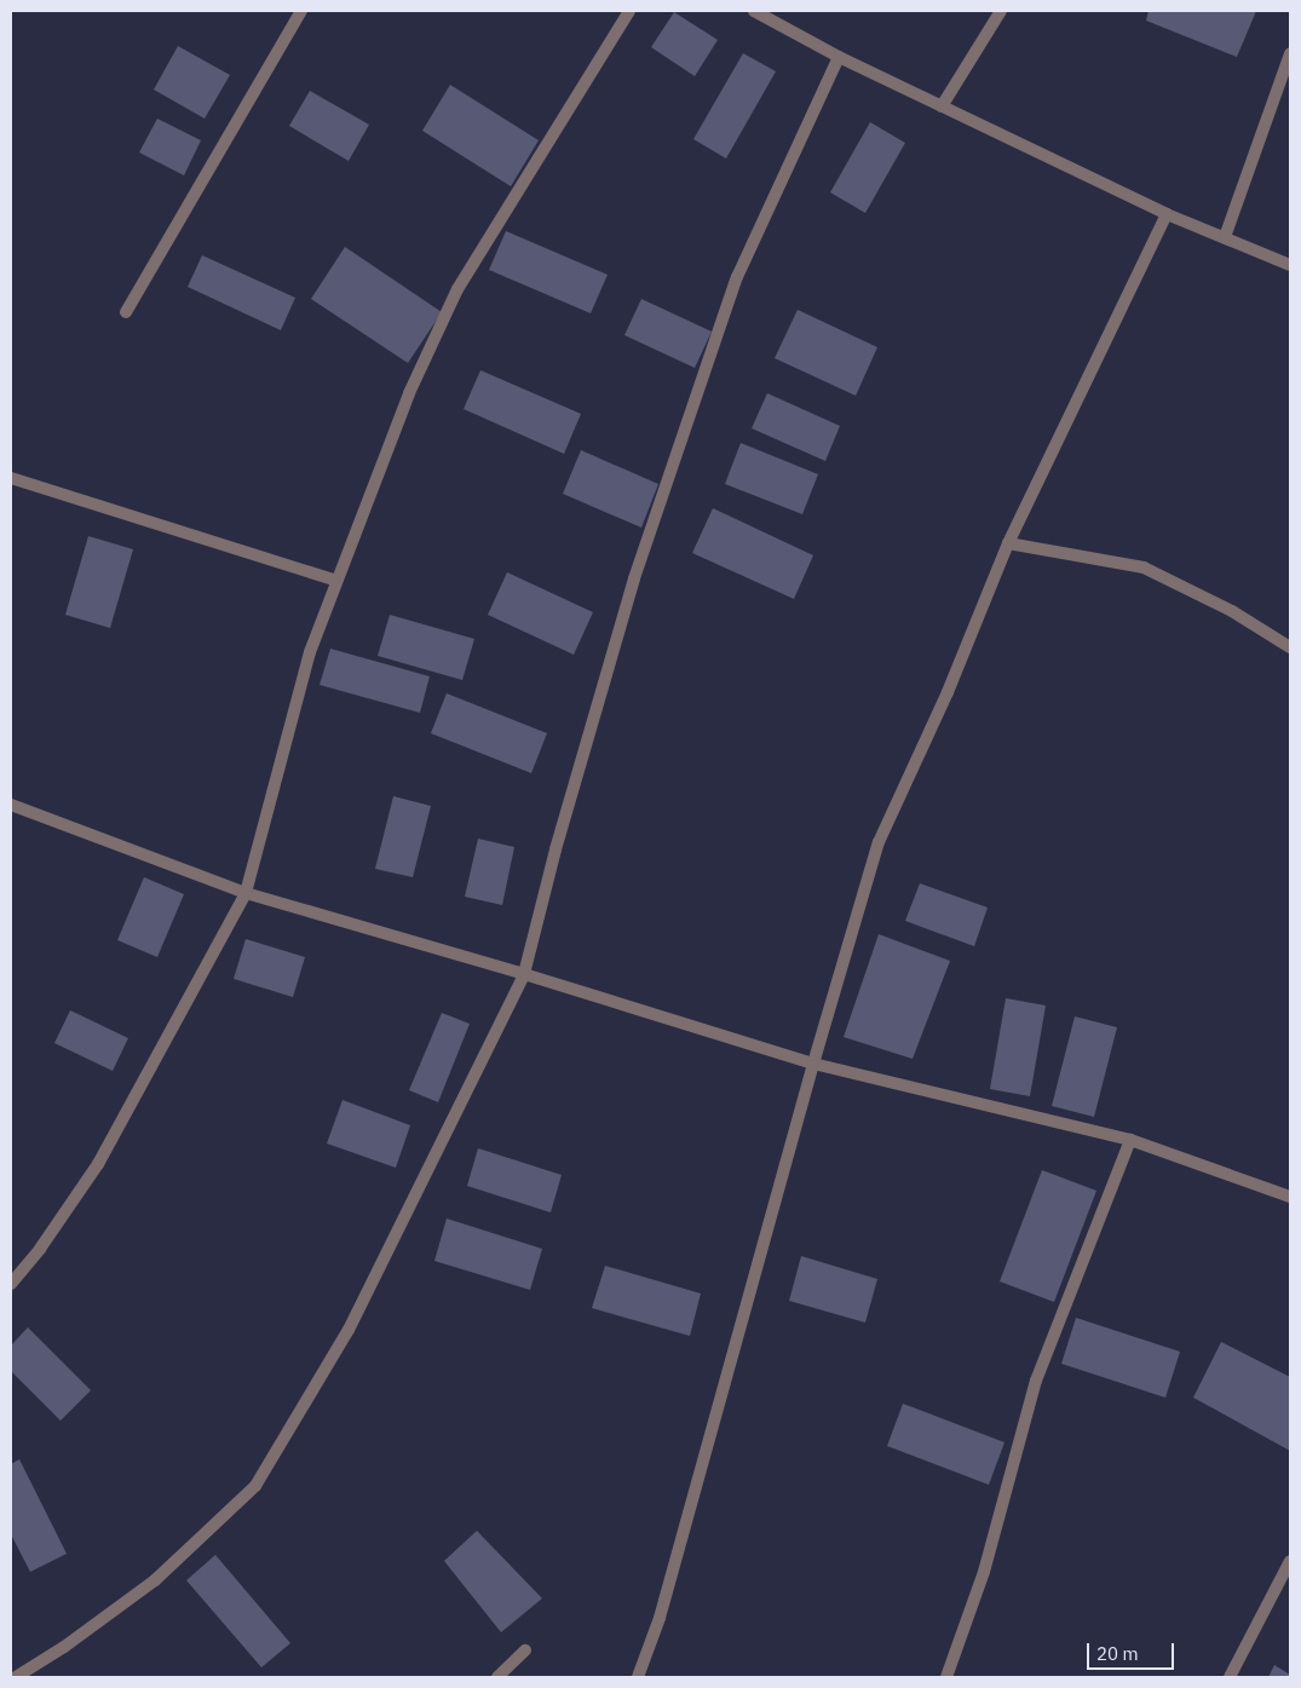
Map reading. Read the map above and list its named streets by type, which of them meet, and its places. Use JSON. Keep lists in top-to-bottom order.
{
  "scale_bar": "20 m"
}
